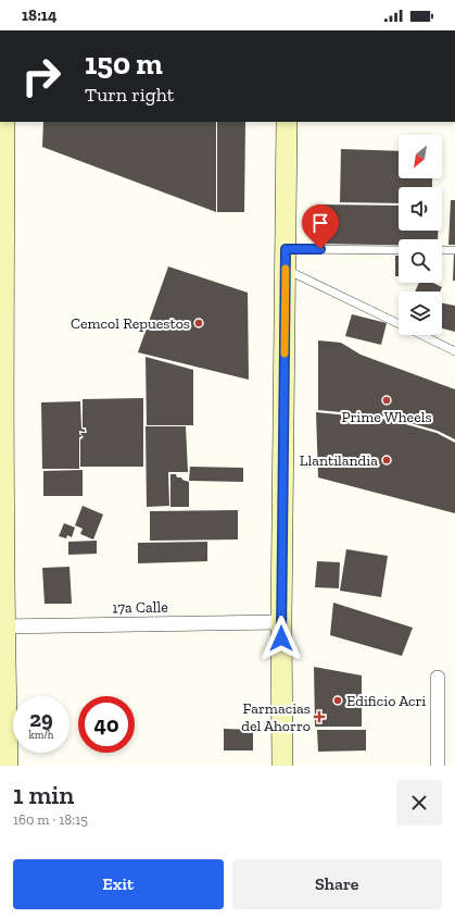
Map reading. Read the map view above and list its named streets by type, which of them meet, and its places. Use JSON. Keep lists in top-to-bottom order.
{
  "streets": {
    "street": ["17a Calle"]
  },
  "places": {
    "other": [
      "Cemcol Repuestos",
      "Prime Wheels",
      "Llantilandia",
      "Edificio Acri"
    ],
    "health": ["Farmacias del Ahorro"]
  },
  "north": "bottom left",
  "page": {
    "status": "18:14",
    "turn": ["150 m", "Turn right"],
    "speed": "29 km/h",
    "limit": "40",
    "heading": ["1 min", "160 m · 18:15"],
    "buttons": ["Exit", "Share"]
  }
}
